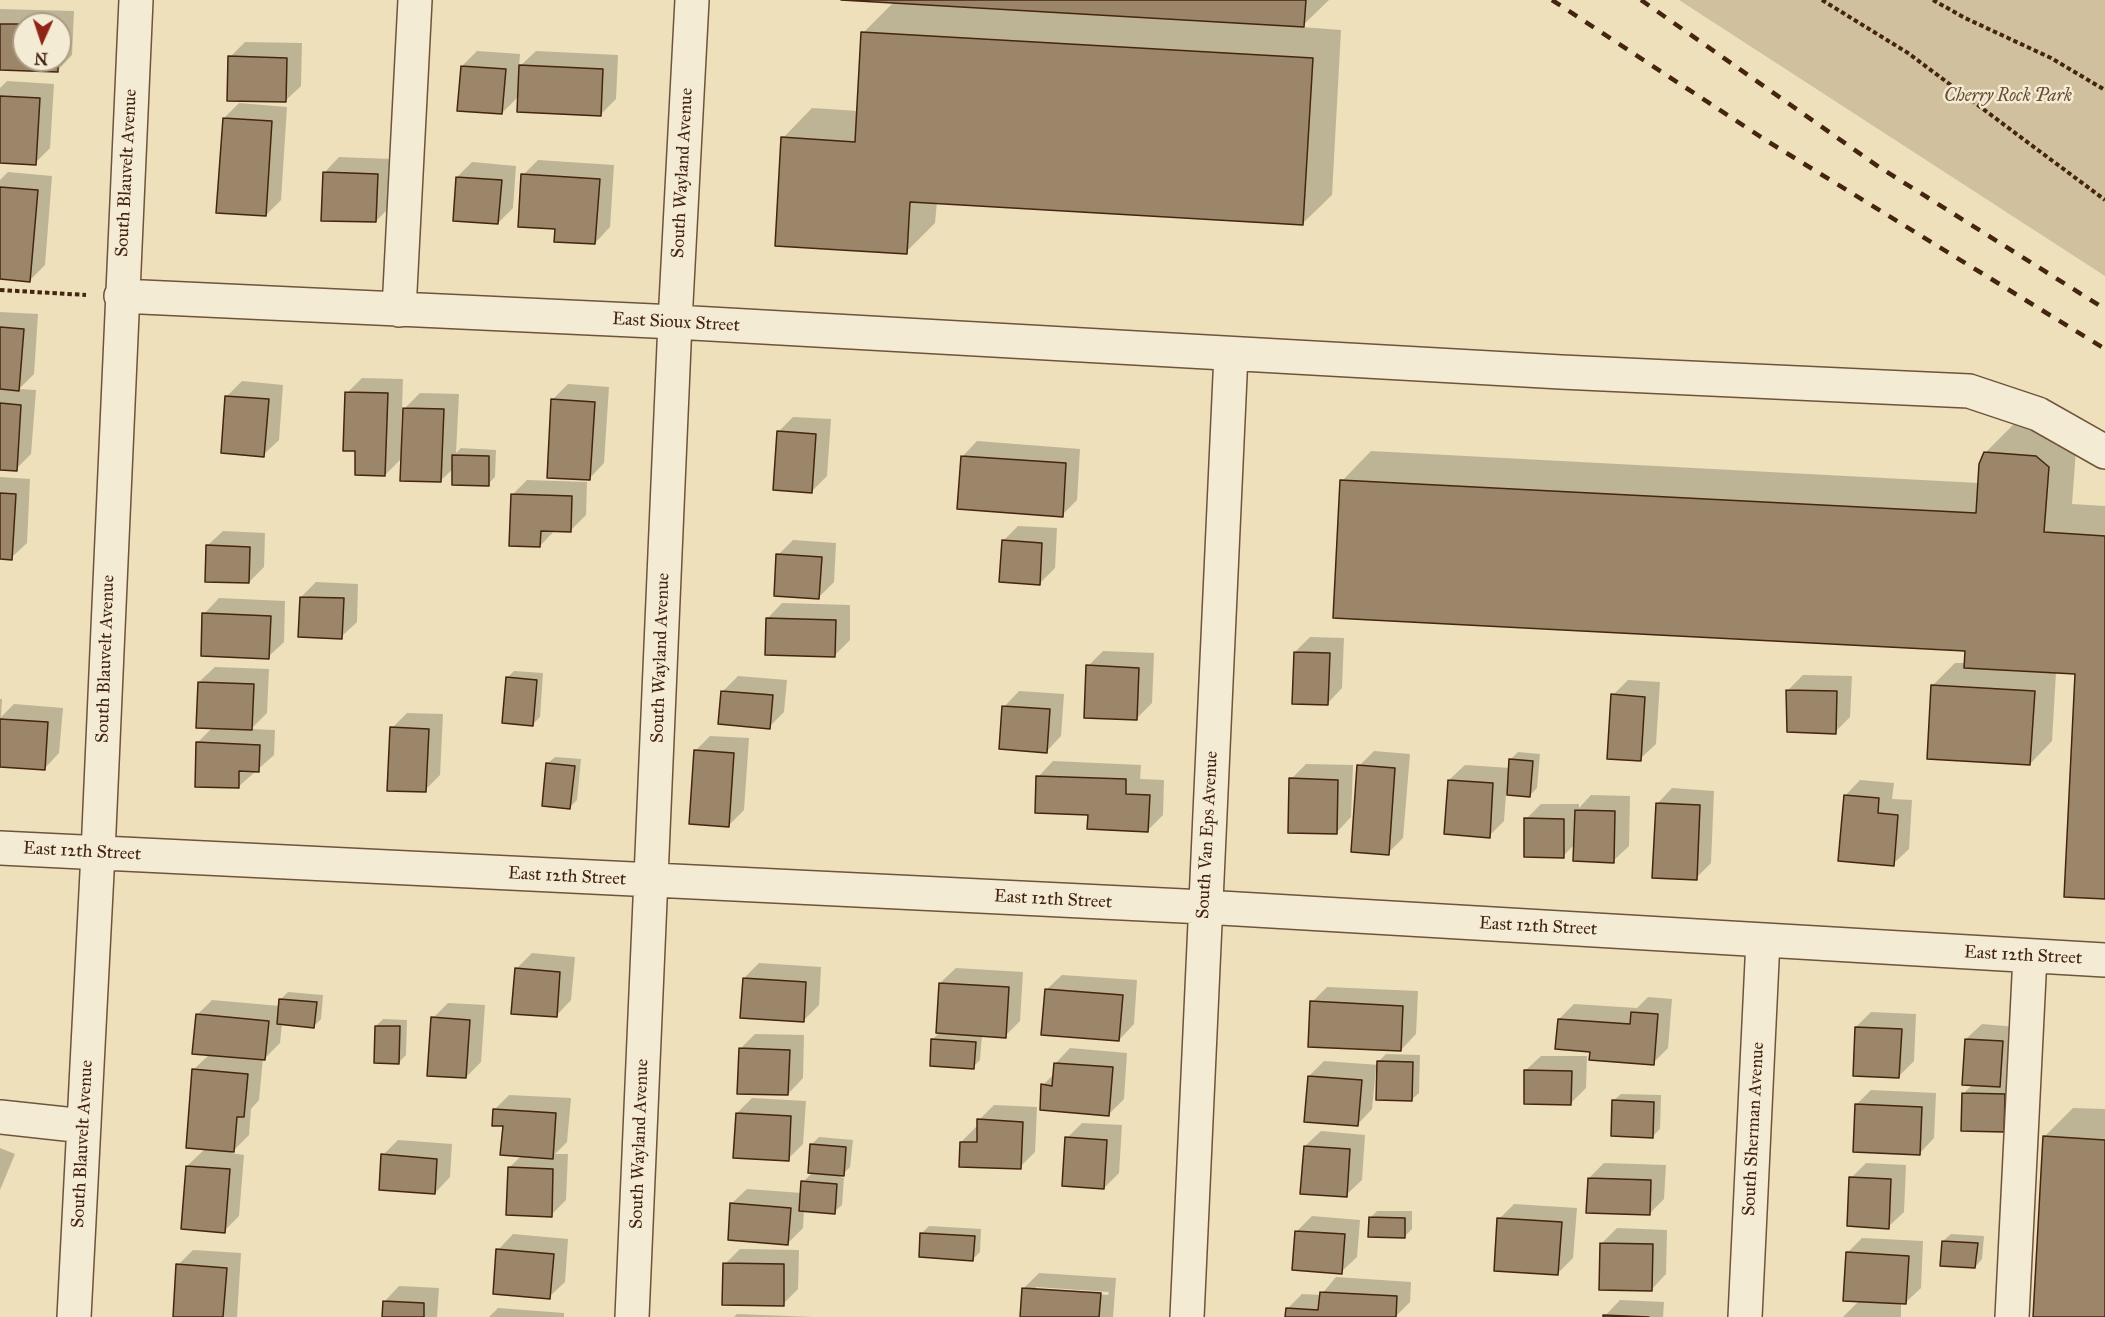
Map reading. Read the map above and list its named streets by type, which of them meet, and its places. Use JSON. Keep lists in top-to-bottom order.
{
  "streets": {
    "street": [
      "South Blauvelt Avenue",
      "South Wayland Avenue",
      "East Sioux Street",
      "South Van Eps Avenue",
      "East 12th Street",
      "South Sherman Avenue"
    ]
  },
  "crossings": [
    ["South Blauvelt Avenue", "East Sioux Street"],
    ["South Blauvelt Avenue", "East 12th Street"],
    ["South Wayland Avenue", "East Sioux Street"],
    ["South Wayland Avenue", "East 12th Street"],
    ["East Sioux Street", "South Van Eps Avenue"],
    ["South Van Eps Avenue", "East 12th Street"],
    ["East 12th Street", "South Sherman Avenue"]
  ],
  "parks": ["Cherry Rock Park"],
  "north": "bottom"
}
